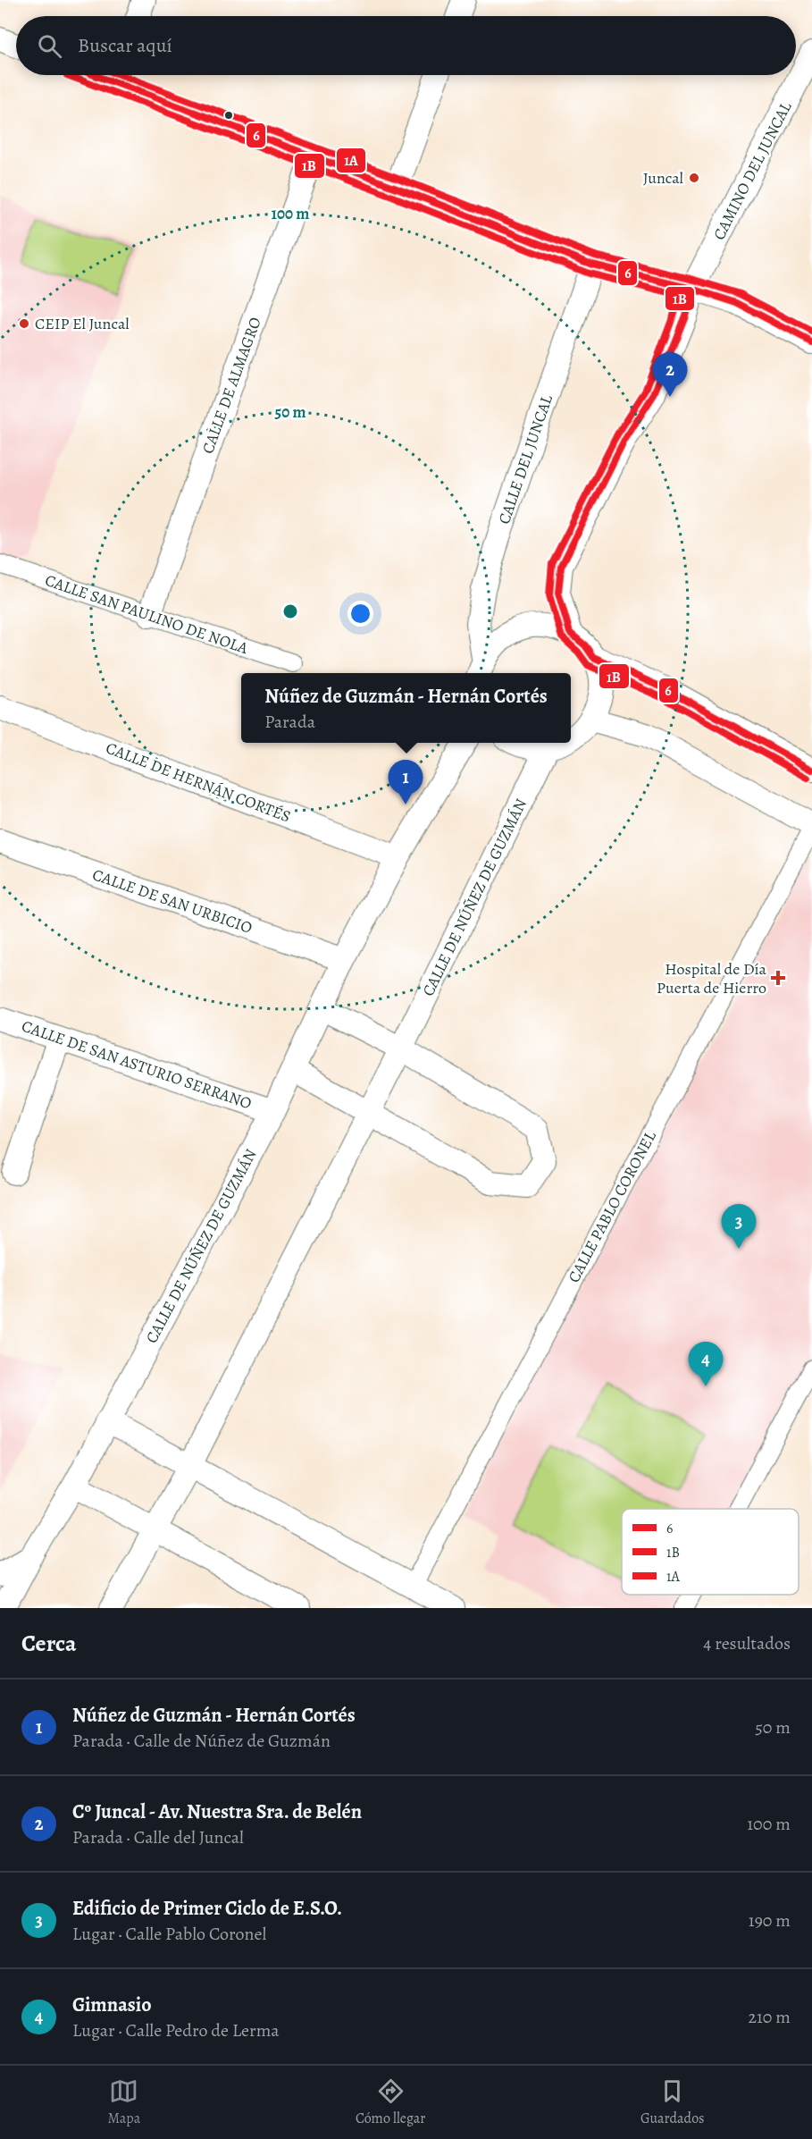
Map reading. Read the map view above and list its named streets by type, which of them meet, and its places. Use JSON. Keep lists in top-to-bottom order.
{
  "streets": {
    "street": [
      "CAMINO DEL JUNCAL",
      "CALLE DE ALMAGRO",
      "CALLE DEL JUNCAL",
      "CALLE SAN PAULINO DE NOLA",
      "CALLE DE HERNÁN CORTÉS",
      "CALLE DE NÚÑEZ DE GUZMÁN",
      "CALLE DE SAN URBICIO",
      "CALLE DE SAN ASTURIO SERRANO",
      "CALLE PABLO CORONEL"
    ]
  },
  "crossings": [
    ["CALLE DE ALMAGRO", "CALLE SAN PAULINO DE NOLA"],
    ["CALLE DE HERNÁN CORTÉS", "CALLE DE NÚÑEZ DE GUZMÁN"],
    ["CALLE DE NÚÑEZ DE GUZMÁN", "CALLE DE SAN URBICIO"],
    ["CALLE DE NÚÑEZ DE GUZMÁN", "CALLE DE SAN ASTURIO SERRANO"]
  ],
  "places": {
    "other": ["Juncal", "CEIP El Juncal"],
    "health": ["Hospital de Día Puerta de Hierro"]
  },
  "lines": ["transit line 6", "transit line 1B", "transit line 1A"],
  "legend": ["6", "1B", "1A"],
  "page": {
    "search": "Buscar aquí",
    "pins": [
      "2",
      "1",
      "3",
      "4"
    ],
    "popup": ["Núñez de Guzmán - Hernán Cortés", "Parada"],
    "heading": ["Cerca", "4 resultados"],
    "list": [
      {
        "mark": "1",
        "name": "Núñez de Guzmán - Hernán Cortés",
        "note": "Parada · Calle de Núñez de Guzmán",
        "value": "50 m"
      },
      {
        "mark": "2",
        "name": "Cº Juncal - Av. Nuestra Sra. de Belén",
        "note": "Parada · Calle del Juncal",
        "value": "100 m"
      },
      {
        "mark": "3",
        "name": "Edificio de Primer Ciclo de E.S.O.",
        "note": "Lugar · Calle Pablo Coronel",
        "value": "190 m"
      },
      {
        "mark": "4",
        "name": "Gimnasio",
        "note": "Lugar · Calle Pedro de Lerma",
        "value": "210 m"
      }
    ],
    "nav": ["Mapa", "Cómo llegar", "Guardados"]
  },
  "rings": ["100 m", "50 m"]
}
